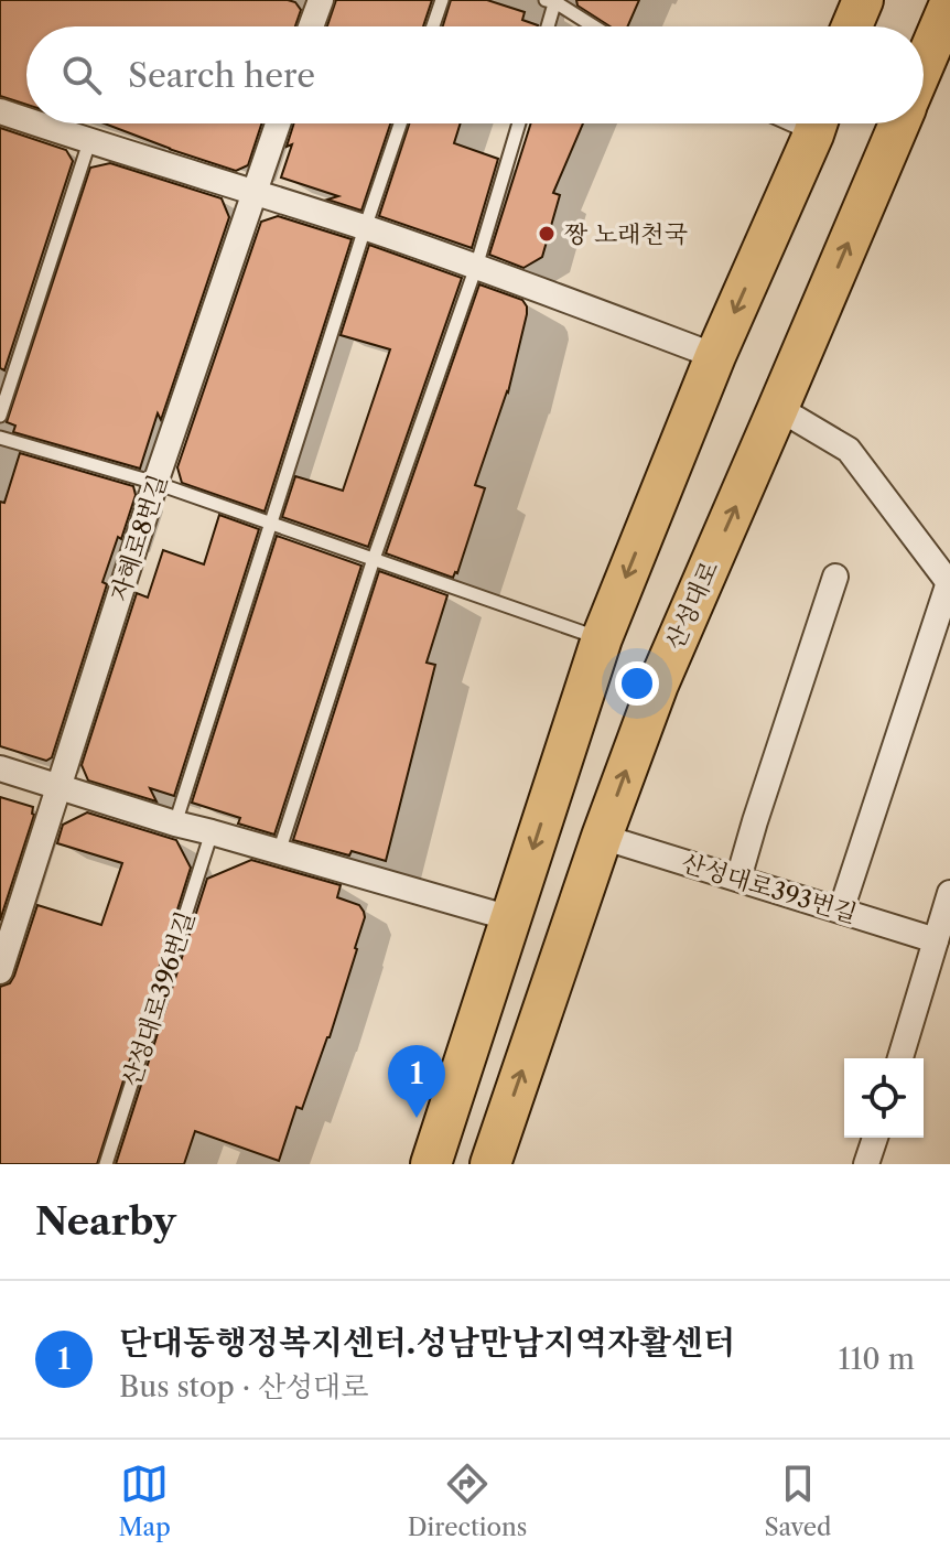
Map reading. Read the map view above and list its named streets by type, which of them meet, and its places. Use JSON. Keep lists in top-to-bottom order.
{
  "streets": {
    "main road": ["산성대로"],
    "street": ["자혜로8번길", "산성대로393번길"],
    "lane": ["산성대로396번길"]
  },
  "crossings": [
    ["산성대로", "산성대로393번길"]
  ],
  "places": ["짱 노래천국"],
  "page": {
    "search": "Search here",
    "pins": "1",
    "heading": "Nearby",
    "list": [
      {
        "mark": "1",
        "name": "단대동행정복지센터.성남만남지역자활센터",
        "note": "Bus stop · 산성대로",
        "value": "110 m"
      }
    ],
    "nav": ["Map", "Directions", "Saved"]
  }
}
